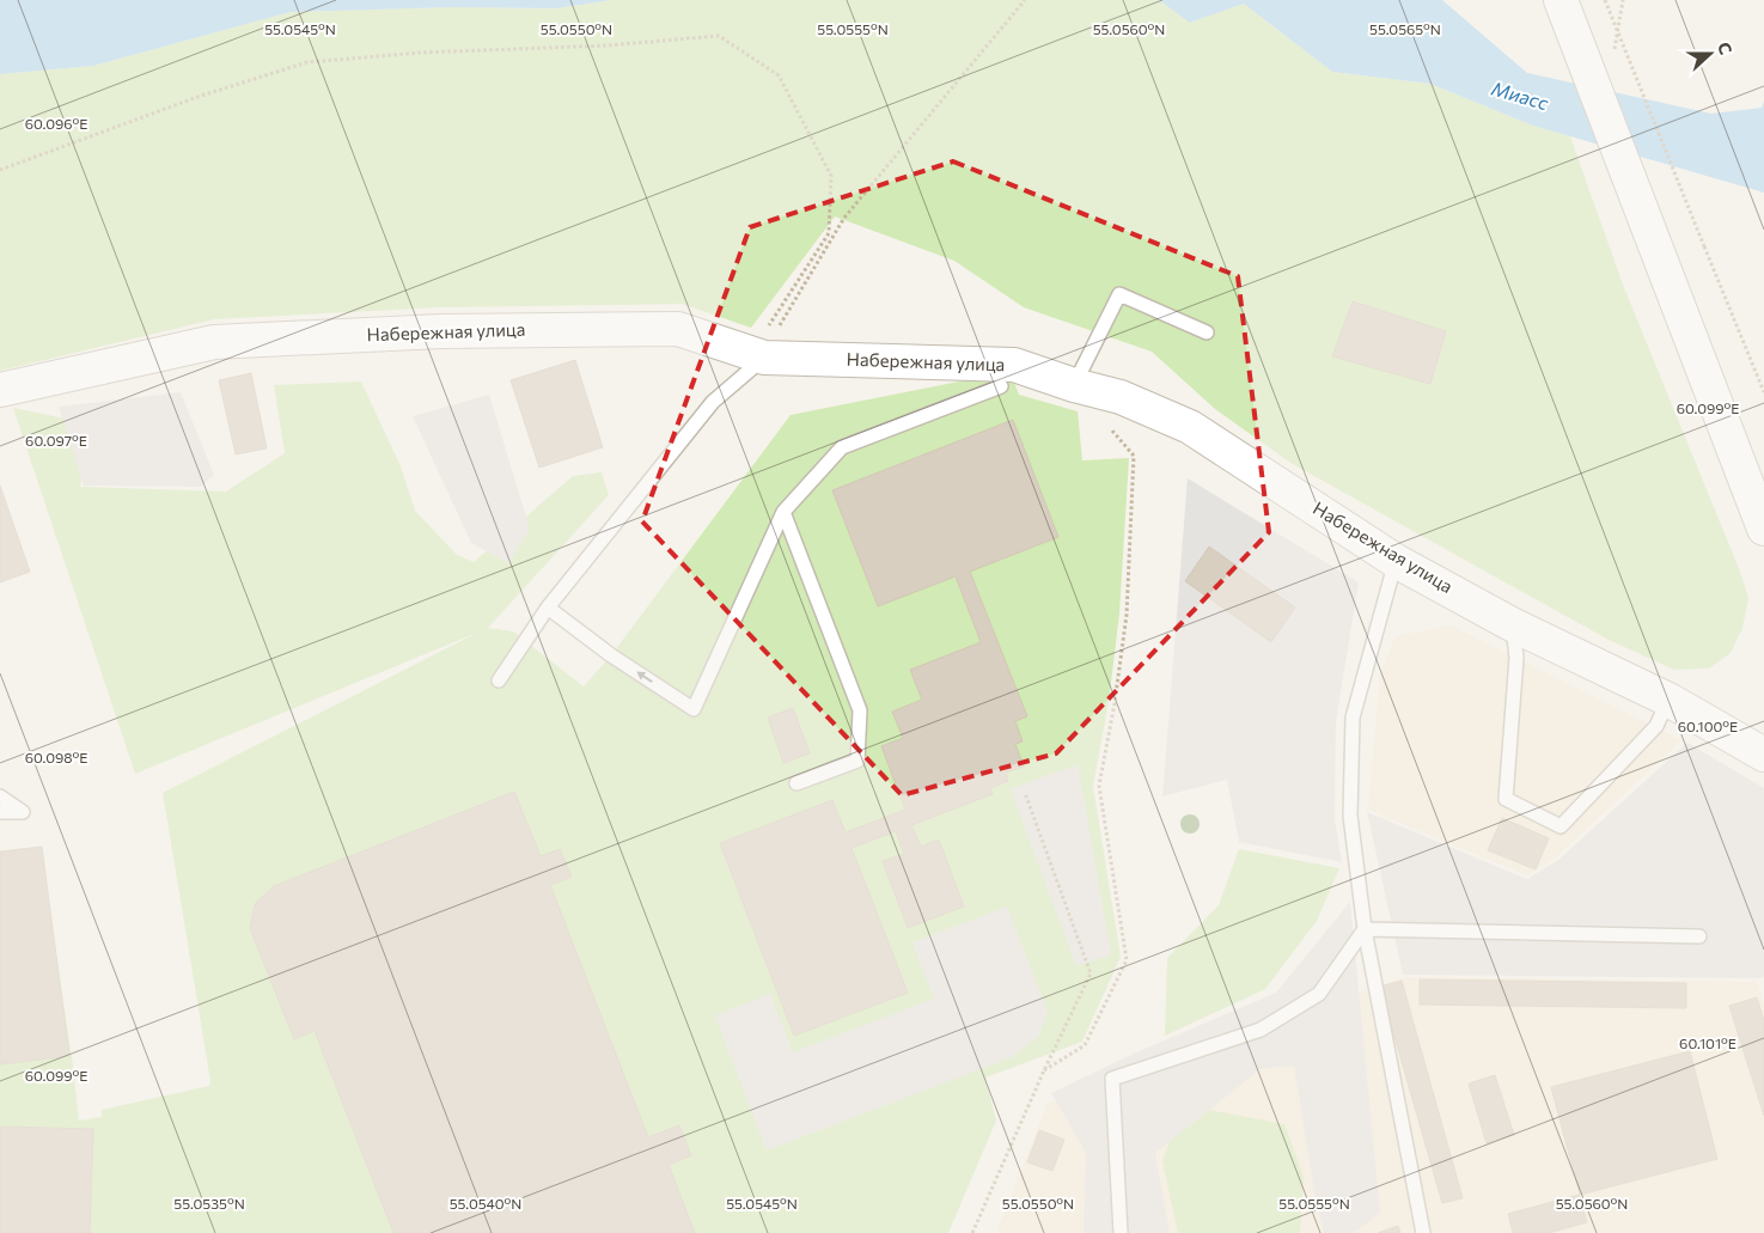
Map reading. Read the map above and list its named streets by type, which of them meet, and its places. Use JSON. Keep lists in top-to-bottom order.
{
  "streets": {
    "street": ["Набережная улица"]
  },
  "water": ["Миасс"],
  "north": "right",
  "coordinates": [
    "55.0545°N",
    "55.0555°N",
    "55.0565°N",
    "55.0550°N",
    "55.0560°N",
    "60.096°E",
    "60.099°E",
    "60.097°E",
    "60.100°E",
    "60.098°E",
    "60.101°E",
    "55.0535°N",
    "55.0540°N"
  ]
}
